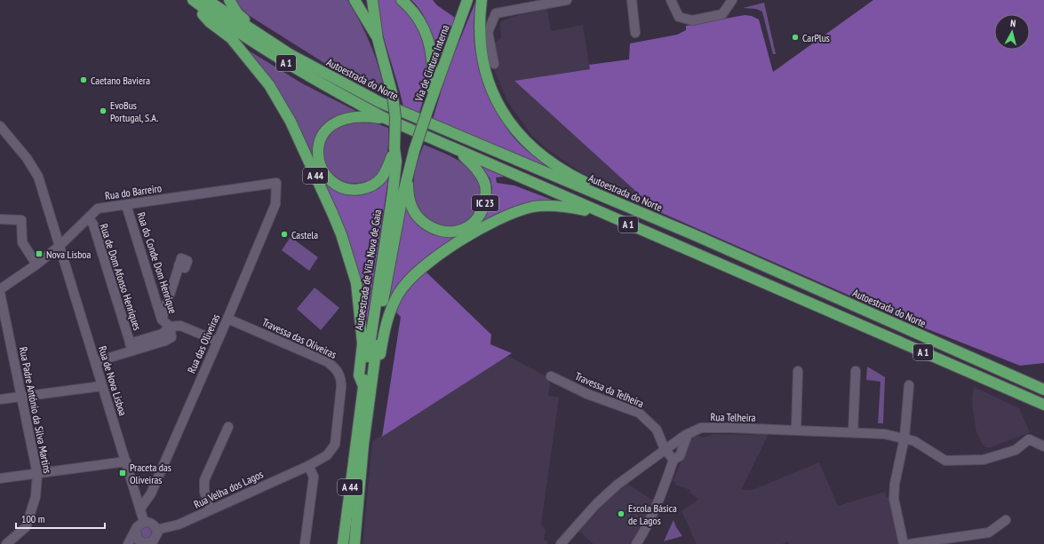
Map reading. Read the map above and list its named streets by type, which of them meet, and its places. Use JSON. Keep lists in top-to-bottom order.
{
  "streets": {
    "highway": [
      "A 1",
      "Via de Cintura Interna",
      "Autoestrada do Norte",
      "A 44",
      "IC 23",
      "Autoestrada de Vila Nova de Gaia"
    ],
    "street": [
      "Rua do Barreiro",
      "Rua do Conde Dom Henrique",
      "Rua de Dom Afonso Henriques",
      "Travessa das Oliveiras",
      "Rua das Oliveiras",
      "Rua de Nova Lisboa",
      "Travessa da Telheira",
      "Rua Padre António da Silva Martins",
      "Rua Telheira",
      "Rua Velha dos Lagos"
    ]
  },
  "crossings": [
    ["A 1", "Autoestrada do Norte"],
    ["A 1", "IC 23"],
    ["Via de Cintura Interna", "IC 23"],
    ["Via de Cintura Interna", "Autoestrada de Vila Nova de Gaia"],
    ["A 44", "Autoestrada de Vila Nova de Gaia"],
    ["Rua do Barreiro", "Rua do Conde Dom Henrique"],
    ["Rua do Barreiro", "Rua de Dom Afonso Henriques"],
    ["Rua do Barreiro", "Rua das Oliveiras"],
    ["Rua do Barreiro", "Rua de Nova Lisboa"],
    ["IC 23", "Autoestrada de Vila Nova de Gaia"],
    ["Travessa das Oliveiras", "Rua das Oliveiras"],
    ["Travessa das Oliveiras", "Rua Velha dos Lagos"],
    ["Rua das Oliveiras", "Rua de Nova Lisboa"],
    ["Rua de Nova Lisboa", "Rua Velha dos Lagos"],
    ["Travessa da Telheira", "Rua Telheira"]
  ],
  "places": {
    "other": [
      "CarPlus",
      "Caetano Baviera",
      "EvoBus Portugal, S.A.",
      "Castela",
      "Escola Básica de Lagos"
    ],
    "transit": ["Nova Lisboa", "Praceta das Oliveiras"]
  },
  "scale_bar": "100 m",
  "north": "top"
}
